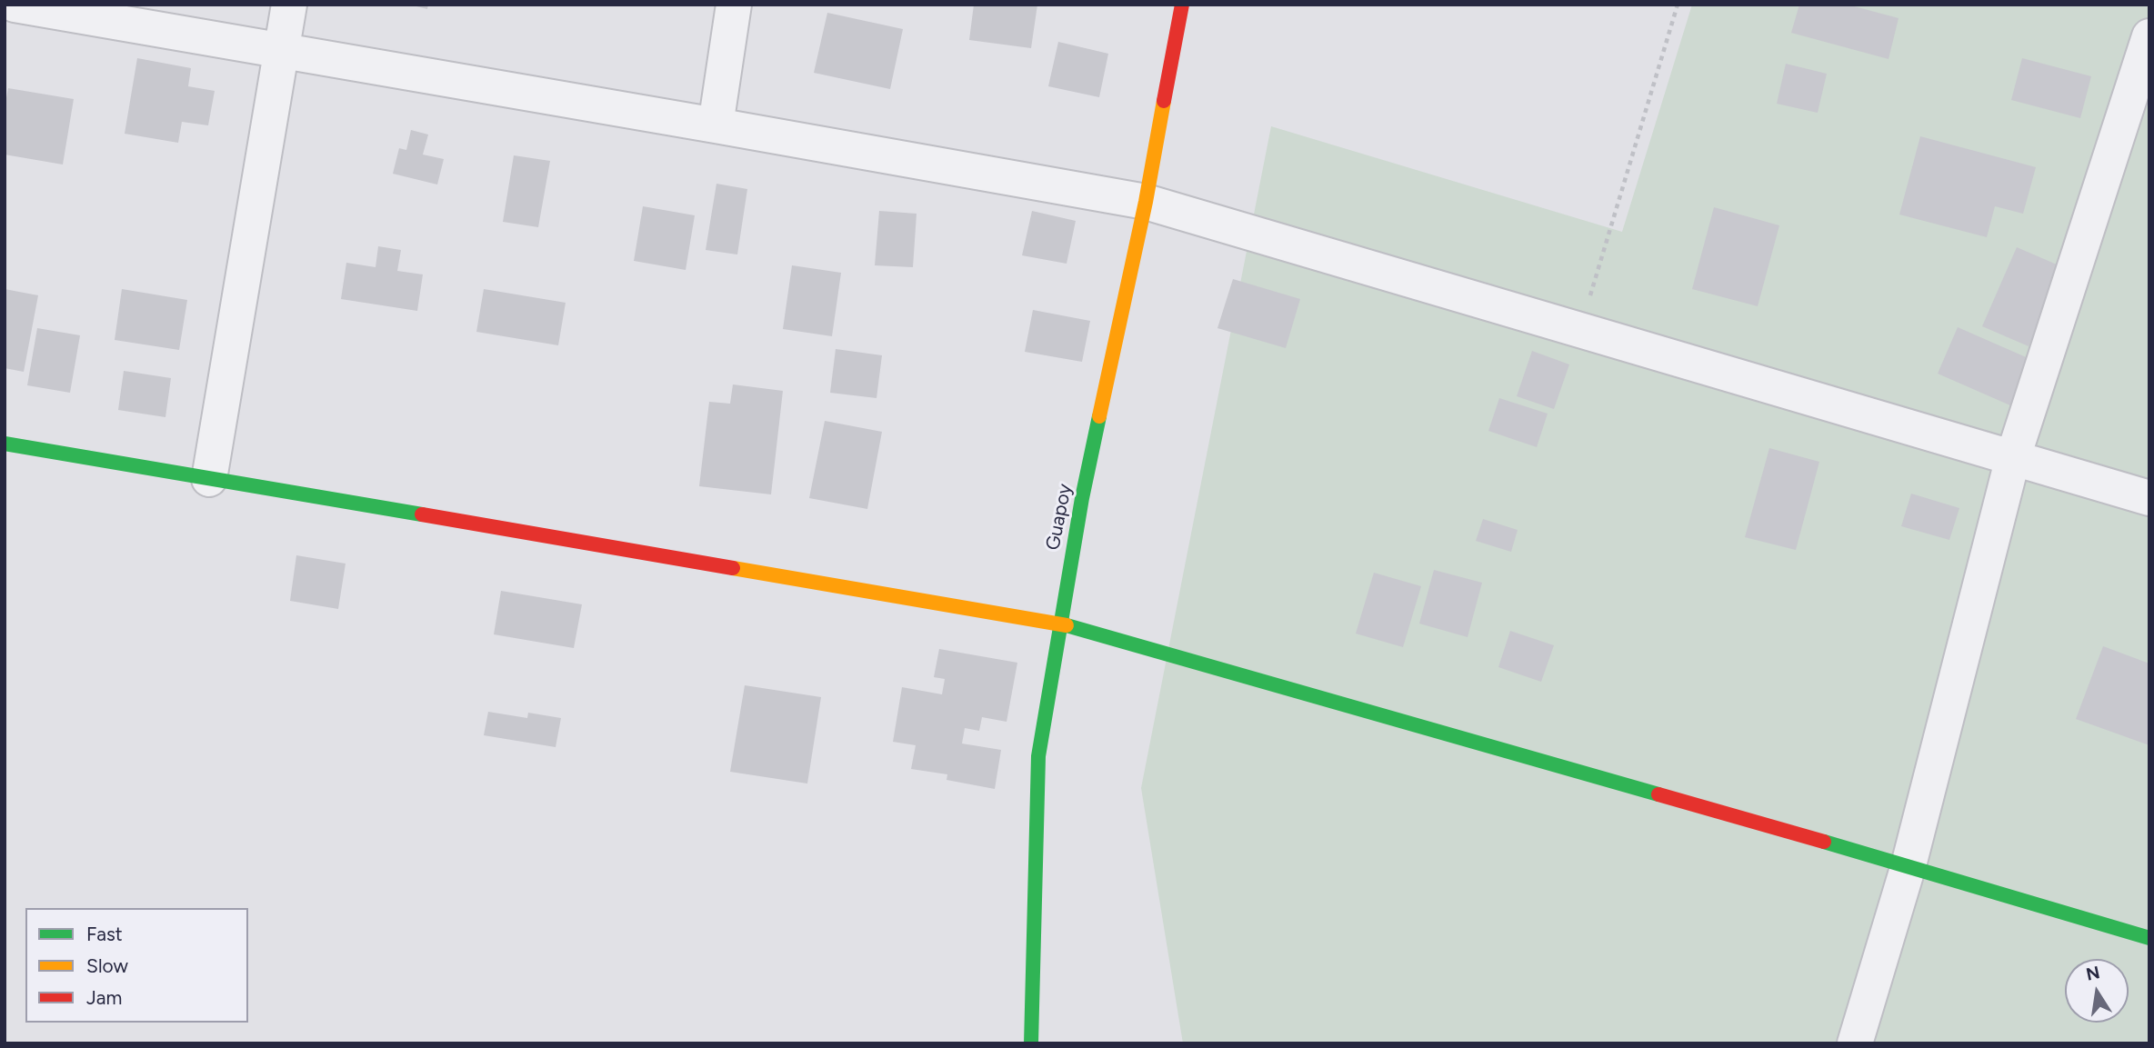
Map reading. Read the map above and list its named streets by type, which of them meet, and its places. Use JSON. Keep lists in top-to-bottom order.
{
  "streets": {
    "street": ["Guapoy"]
  },
  "legend": ["Fast", "Slow", "Jam"],
  "north": "top"
}
